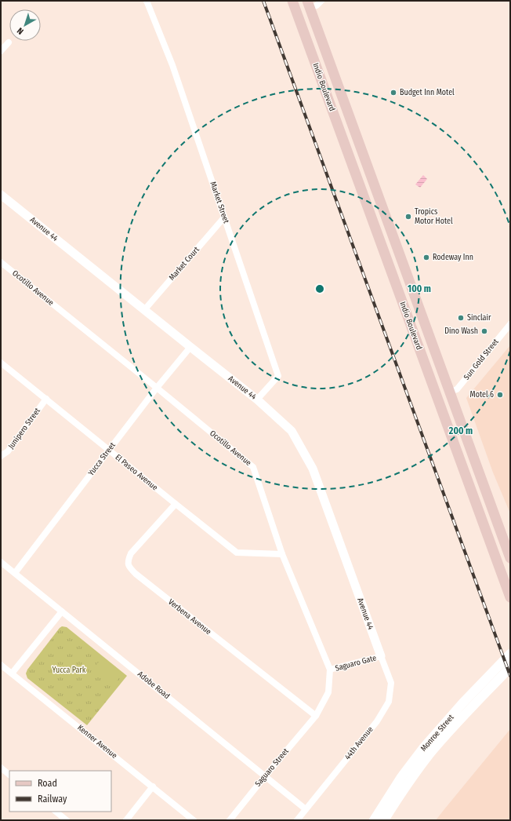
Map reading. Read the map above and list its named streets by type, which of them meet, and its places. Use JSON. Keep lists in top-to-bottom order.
{
  "streets": {
    "main road": ["Indio Boulevard", "Monroe Street"],
    "street": [
      "Market Street",
      "Avenue 44",
      "Market Court",
      "Ocotillo Avenue",
      "Sun Gold Street",
      "Junipero Street",
      "Yucca Street",
      "El Paseo Avenue",
      "Verbena Avenue",
      "Saguaro Gate",
      "Adobe Road",
      "Kenner Avenue",
      "44th Avenue",
      "Saguaro Street"
    ]
  },
  "crossings": [
    ["Indio Boulevard", "Sun Gold Street"],
    ["Market Street", "Avenue 44"],
    ["Market Street", "Market Court"],
    ["Avenue 44", "Market Court"],
    ["Avenue 44", "Yucca Street"],
    ["Avenue 44", "Saguaro Gate"],
    ["Avenue 44", "44th Avenue"],
    ["Ocotillo Avenue", "Yucca Street"],
    ["Ocotillo Avenue", "El Paseo Avenue"],
    ["Ocotillo Avenue", "Verbena Avenue"],
    ["Ocotillo Avenue", "Saguaro Gate"],
    ["Ocotillo Avenue", "Saguaro Street"],
    ["Junipero Street", "El Paseo Avenue"],
    ["Yucca Street", "El Paseo Avenue"],
    ["Yucca Street", "Adobe Road"],
    ["El Paseo Avenue", "Verbena Avenue"],
    ["Verbena Avenue", "Saguaro Street"],
    ["Saguaro Gate", "44th Avenue"],
    ["Adobe Road", "44th Avenue"],
    ["Adobe Road", "Saguaro Street"]
  ],
  "parks": ["Yucca Park"],
  "places": [
    "Budget Inn Motel",
    "Tropics Motor Hotel",
    "Rodeway Inn",
    "Sinclair",
    "Dino Wash",
    "Motel 6"
  ],
  "legend": ["Road", "Railway"],
  "north": "bottom left",
  "rings": ["100 m", "200 m"]
}
